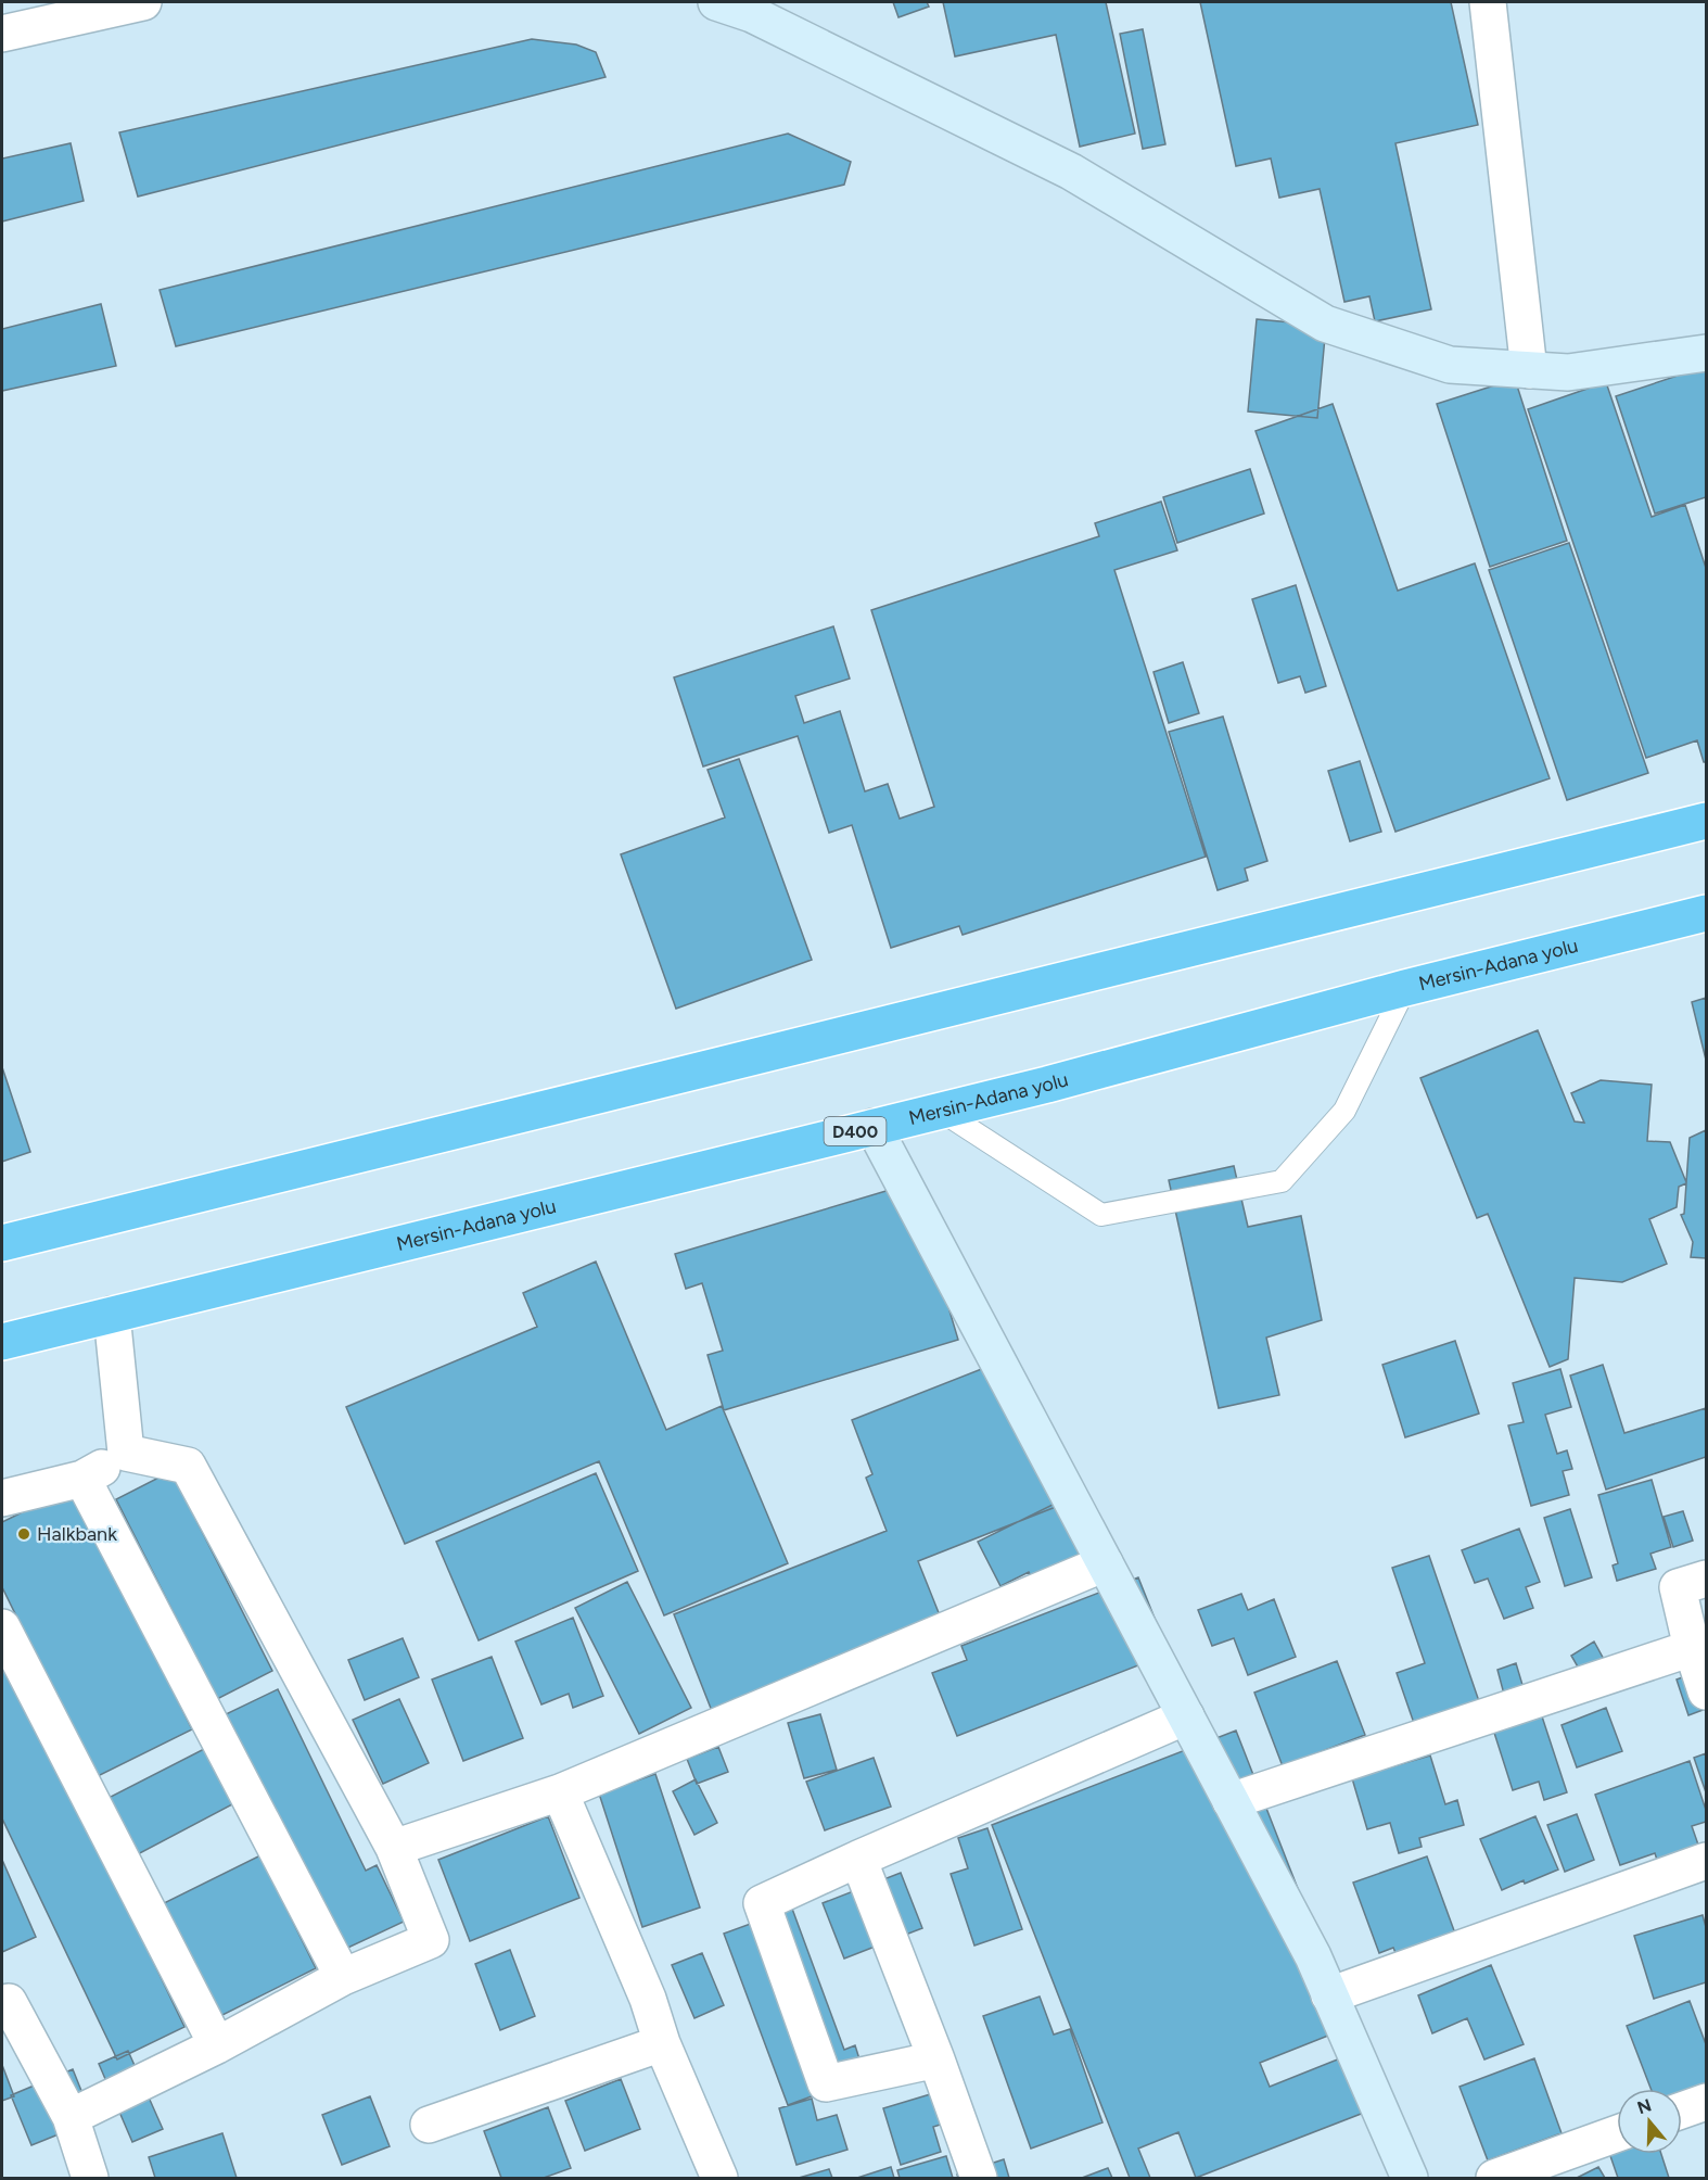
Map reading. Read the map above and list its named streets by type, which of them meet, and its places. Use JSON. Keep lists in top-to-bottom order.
{
  "streets": {
    "highway": ["Mersin-Adana yolu", "D400"]
  },
  "places": ["Halkbank"],
  "north": "top"
}
